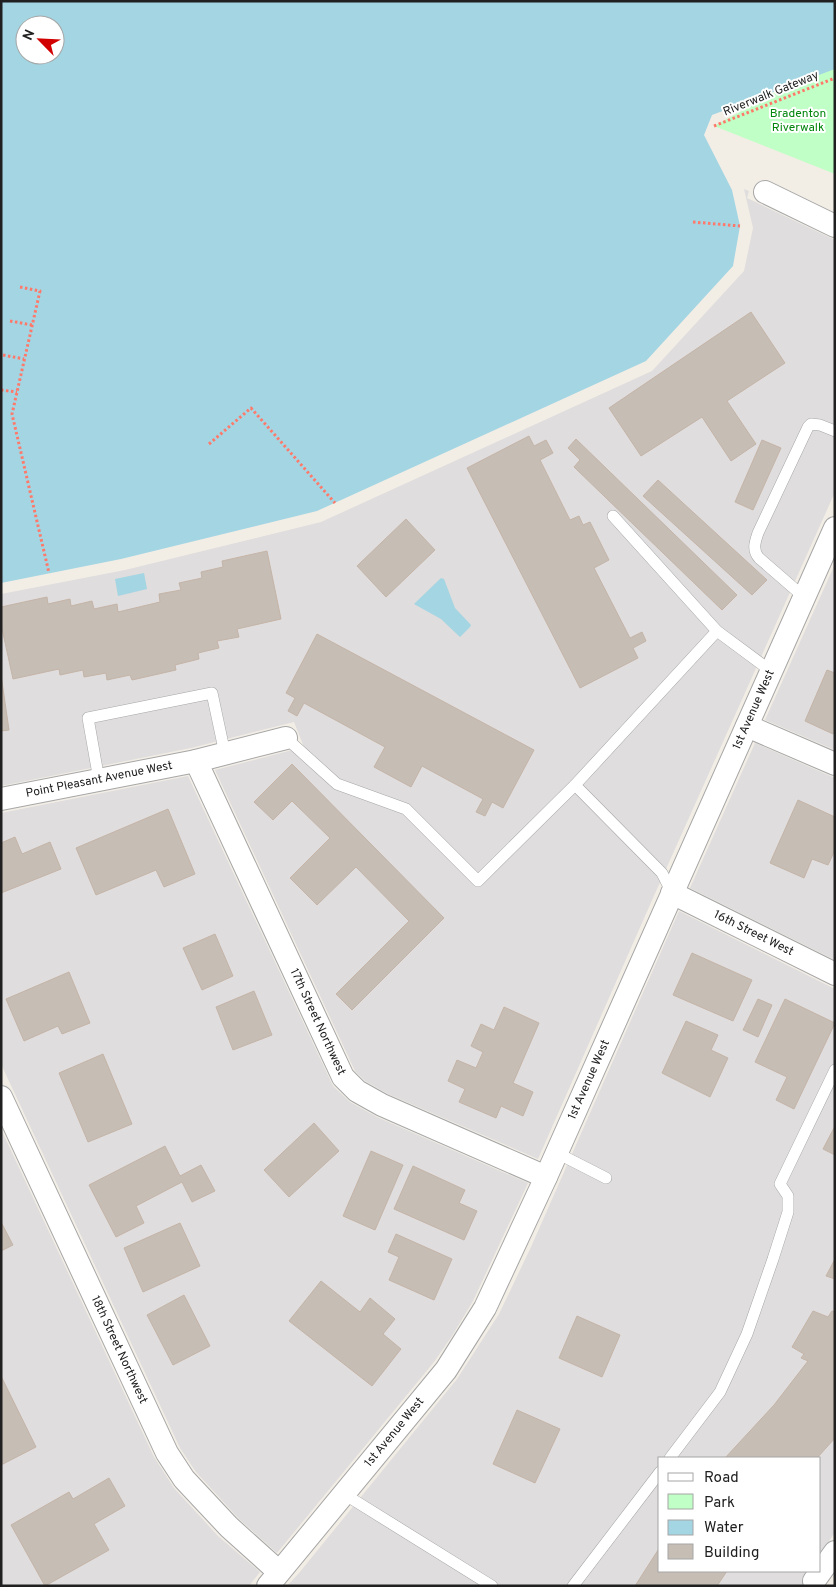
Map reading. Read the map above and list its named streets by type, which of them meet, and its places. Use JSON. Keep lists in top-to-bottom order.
{
  "streets": {
    "street": [
      "1st Avenue West",
      "Point Pleasant Avenue West",
      "16th Street West",
      "17th Street Northwest",
      "18th Street Northwest"
    ],
    "path": ["Riverwalk Gateway"]
  },
  "crossings": [
    ["1st Avenue West", "16th Street West"],
    ["1st Avenue West", "17th Street Northwest"],
    ["1st Avenue West", "18th Street Northwest"],
    ["Point Pleasant Avenue West", "17th Street Northwest"]
  ],
  "parks": ["Bradenton Riverwalk"],
  "legend": [
    "Road",
    "Park",
    "Water",
    "Building"
  ],
  "north": "top left"
}
